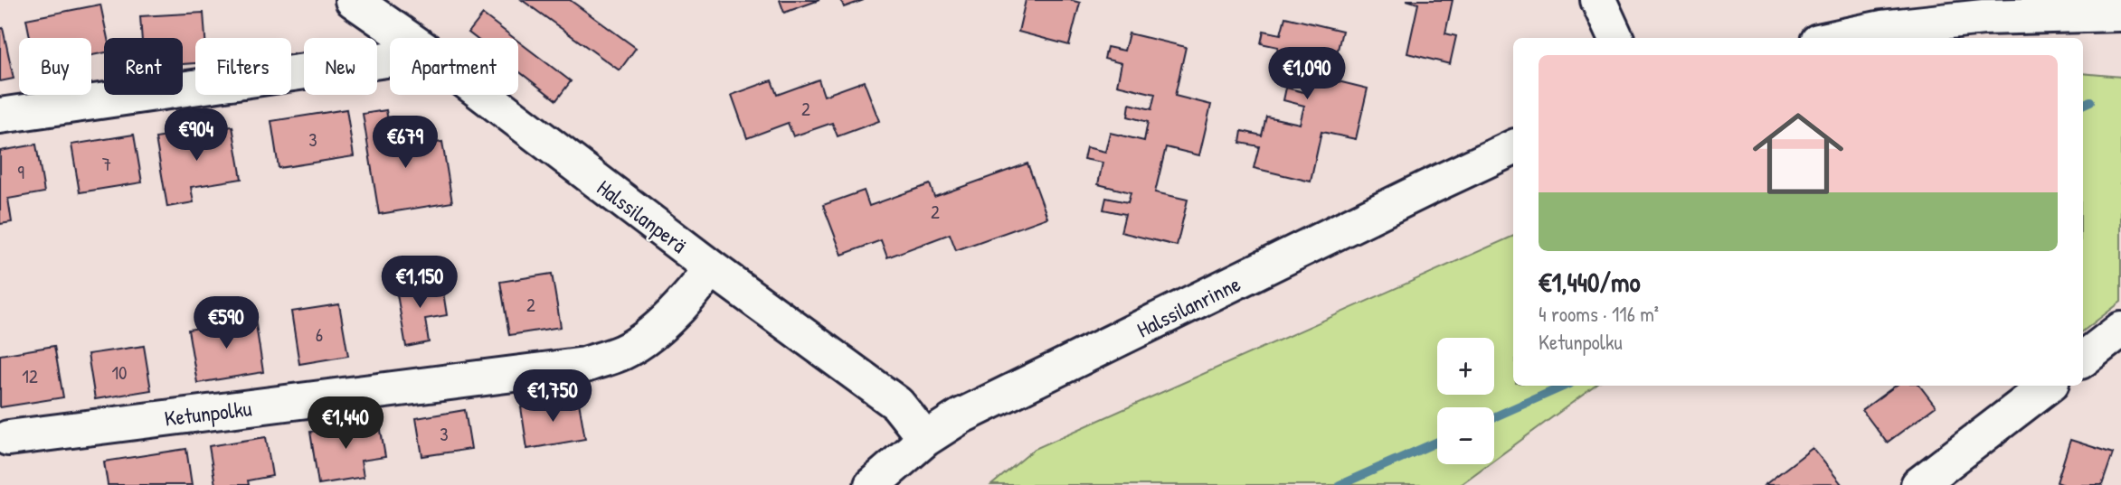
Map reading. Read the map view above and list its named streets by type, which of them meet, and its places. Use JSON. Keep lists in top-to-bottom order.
{
  "streets": {
    "street": ["Halssilanperä", "Halssilanrinne", "Ketunpolku"]
  },
  "crossings": [
    ["Halssilanperä", "Halssilanrinne"],
    ["Halssilanperä", "Ketunpolku"]
  ],
  "house_numbers": [
    "2",
    "3",
    "7",
    "9",
    "2",
    "2",
    "6",
    "10",
    "12",
    "3"
  ],
  "page": {
    "chip": [
      "Buy",
      "Rent",
      "Filters",
      "New",
      "Apartment"
    ],
    "list": [
      {
        "name": "€1,440/mo",
        "note": "4 rooms · 116 m² · Ketunpolku"
      }
    ],
    "price": [
      "€1,090",
      "€904",
      "€679",
      "€1,150",
      "€590",
      "€1,750",
      "€1,440"
    ],
    "map_buttons": ["+", "−"]
  }
}
